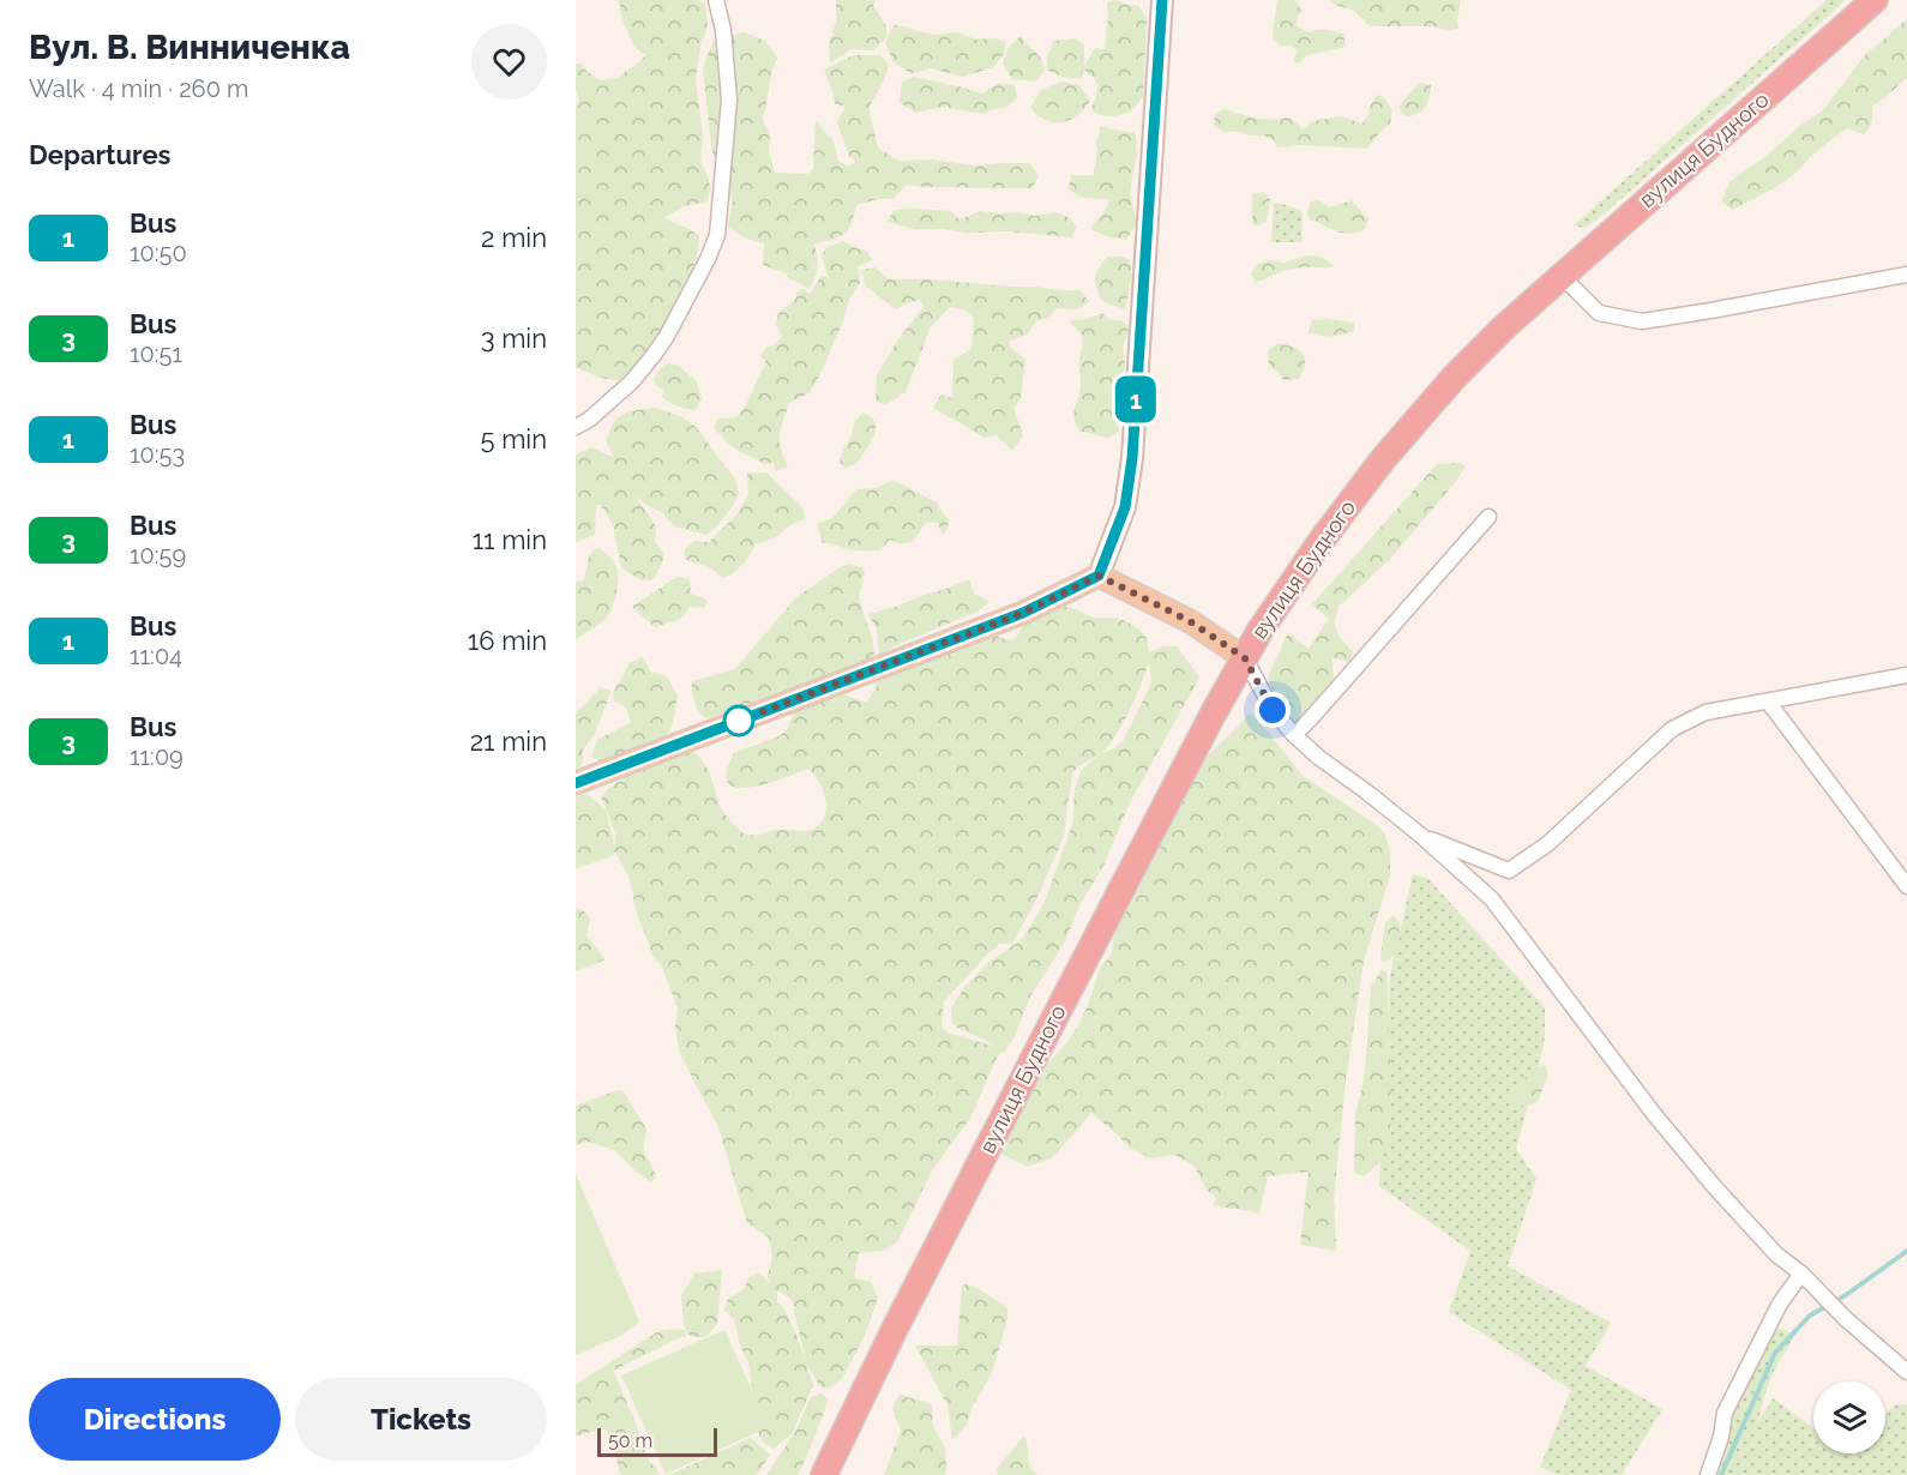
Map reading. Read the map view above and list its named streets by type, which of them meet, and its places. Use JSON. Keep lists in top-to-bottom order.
{
  "streets": {
    "highway": ["вулиця Будного"]
  },
  "lines": ["bus line 1"],
  "scale_bar": "50 m",
  "page": {
    "heading": [
      ["Вул. В. Винниченка", "Walk · 4 min · 260 m"],
      "Departures"
    ],
    "on_map": "1",
    "list": [
      {
        "mark": "1",
        "name": "Bus",
        "note": "10:50",
        "value": "2 min"
      },
      {
        "mark": "3",
        "name": "Bus",
        "note": "10:51",
        "value": "3 min"
      },
      {
        "mark": "1",
        "name": "Bus",
        "note": "10:53",
        "value": "5 min"
      },
      {
        "mark": "3",
        "name": "Bus",
        "note": "10:59",
        "value": "11 min"
      },
      {
        "mark": "1",
        "name": "Bus",
        "note": "11:04",
        "value": "16 min"
      },
      {
        "mark": "3",
        "name": "Bus",
        "note": "11:09",
        "value": "21 min"
      }
    ],
    "buttons": ["Directions", "Tickets"],
    "scale": "50 m"
  }
}
